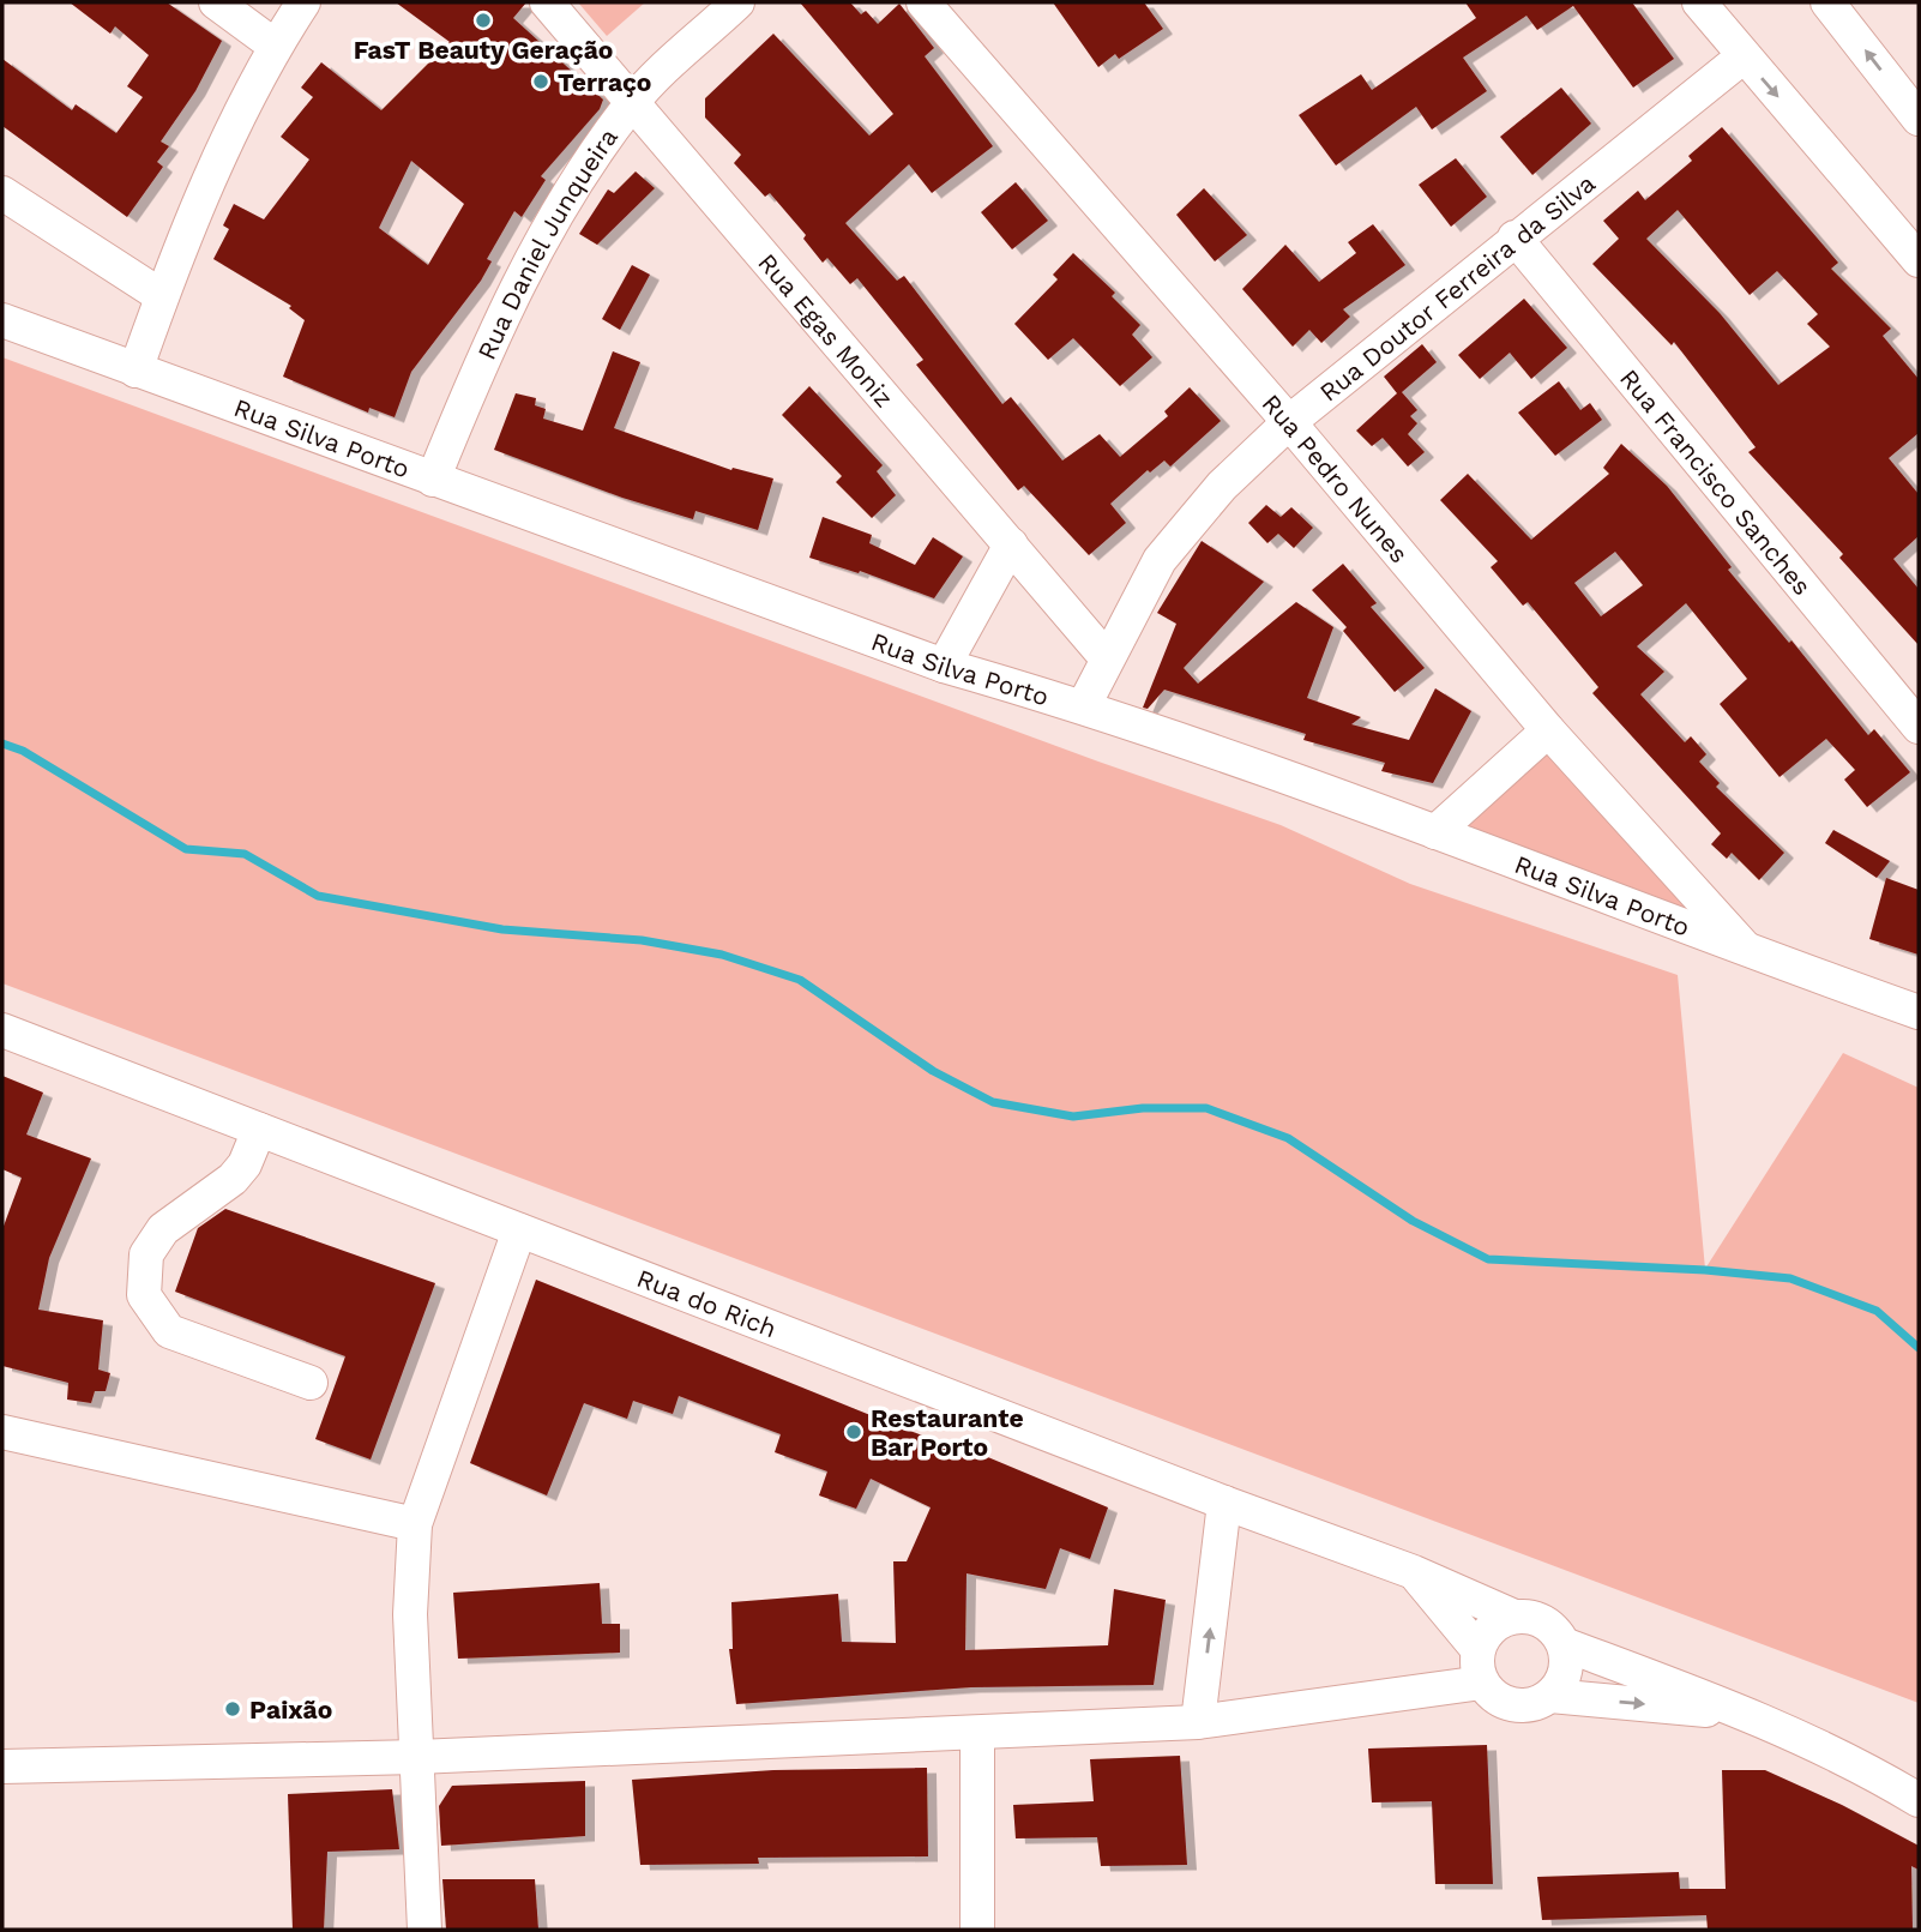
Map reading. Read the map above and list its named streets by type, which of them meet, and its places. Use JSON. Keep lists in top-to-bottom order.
{
  "streets": {
    "street": [
      "Rua Daniel Junqueira",
      "Rua Doutor Ferreira da Silva",
      "Rua Egas Moniz",
      "Rua Silva Porto",
      "Rua Pedro Nunes",
      "Rua Francisco Sanches",
      "Rua do Rich"
    ]
  },
  "crossings": [
    ["Rua Daniel Junqueira", "Rua Egas Moniz"],
    ["Rua Daniel Junqueira", "Rua Silva Porto"],
    ["Rua Doutor Ferreira da Silva", "Rua Egas Moniz"],
    ["Rua Doutor Ferreira da Silva", "Rua Silva Porto"],
    ["Rua Doutor Ferreira da Silva", "Rua Pedro Nunes"],
    ["Rua Doutor Ferreira da Silva", "Rua Francisco Sanches"],
    ["Rua Silva Porto", "Rua Pedro Nunes"]
  ],
  "places": [
    "FasT Beauty Geração",
    "Terraço",
    "Restaurante Bar Porto",
    "Paixão"
  ]
}
